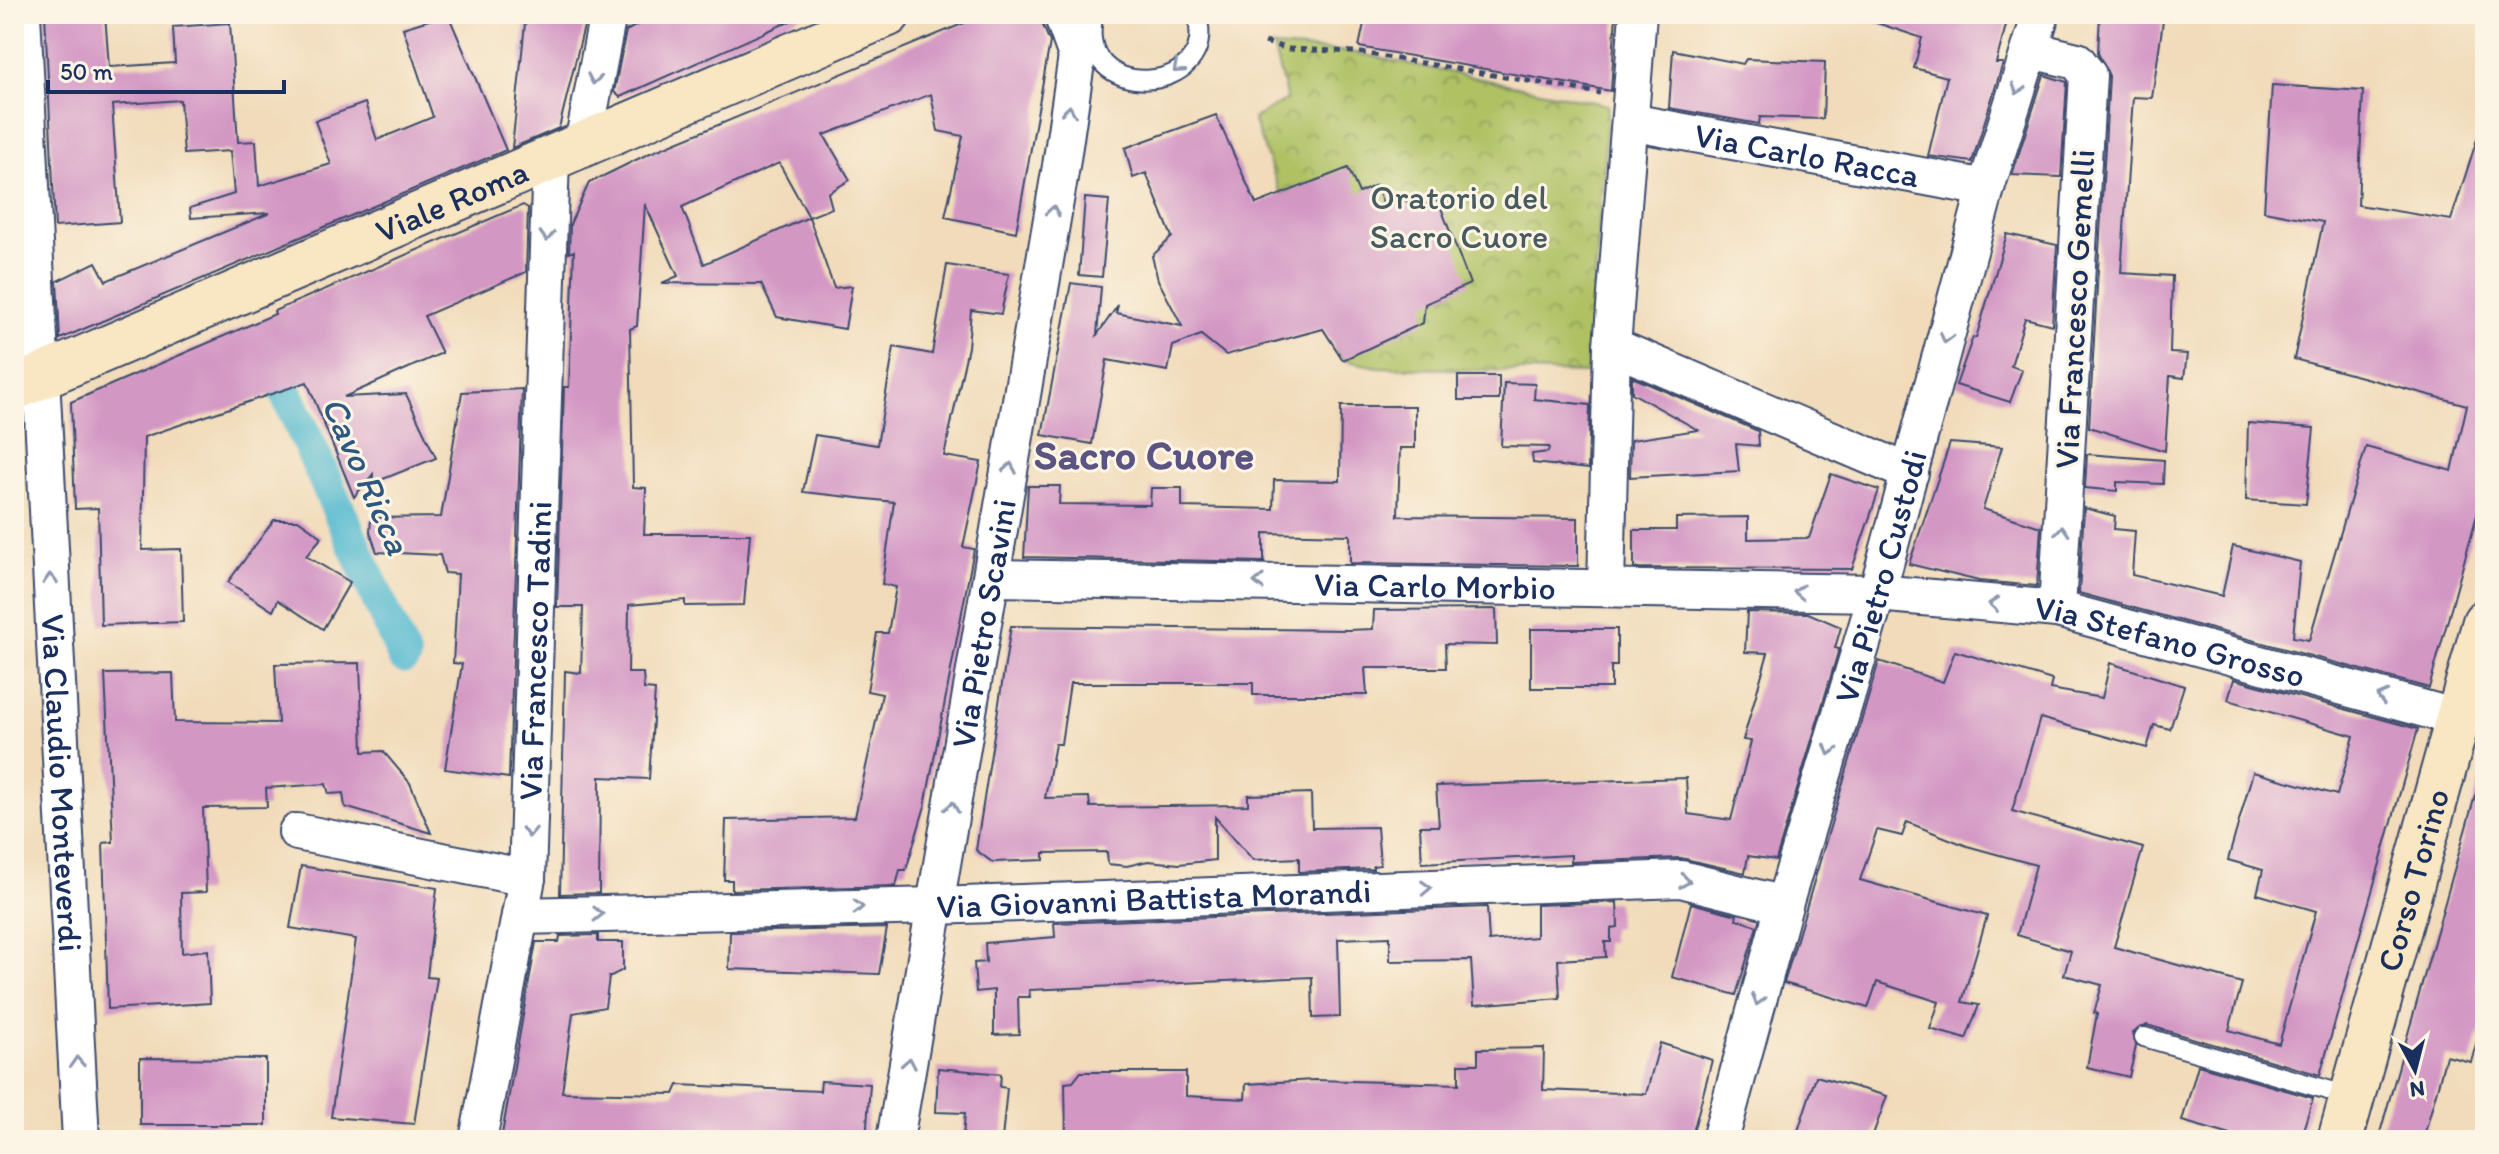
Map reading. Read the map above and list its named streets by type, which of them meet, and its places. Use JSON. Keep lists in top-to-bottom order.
{
  "streets": {
    "street": [
      "Via Carlo Racca",
      "Viale Roma",
      "Via Francesco Gemelli",
      "Via Pietro Custodi",
      "Via Carlo Morbio",
      "Via Pietro Scavini",
      "Via Stefano Grosso",
      "Via Francesco Tadini",
      "Via Claudio Monteverdi",
      "Corso Torino",
      "Via Giovanni Battista Morandi"
    ]
  },
  "crossings": [
    ["Via Carlo Racca", "Via Pietro Custodi"],
    ["Viale Roma", "Via Francesco Tadini"],
    ["Viale Roma", "Via Claudio Monteverdi"],
    ["Via Francesco Gemelli", "Via Pietro Custodi"],
    ["Via Francesco Gemelli", "Via Stefano Grosso"],
    ["Via Pietro Custodi", "Via Carlo Morbio"],
    ["Via Pietro Custodi", "Via Stefano Grosso"],
    ["Via Pietro Custodi", "Via Giovanni Battista Morandi"],
    ["Via Carlo Morbio", "Via Pietro Scavini"],
    ["Via Carlo Morbio", "Via Stefano Grosso"],
    ["Via Pietro Scavini", "Via Giovanni Battista Morandi"],
    ["Via Stefano Grosso", "Corso Torino"],
    ["Via Francesco Tadini", "Via Giovanni Battista Morandi"]
  ],
  "one_way": [
    "Via Francesco Gemelli",
    "Via Pietro Custodi",
    "Via Pietro Scavini",
    "Via Stefano Grosso",
    "Via Francesco Tadini",
    "Via Claudio Monteverdi",
    "Via Giovanni Battista Morandi"
  ],
  "districts": ["Sacro Cuore"],
  "water": ["Cavo Ricca"],
  "parks": ["Oratorio del Sacro Cuore"],
  "scale_bar": "50 m",
  "north": "bottom"
}
